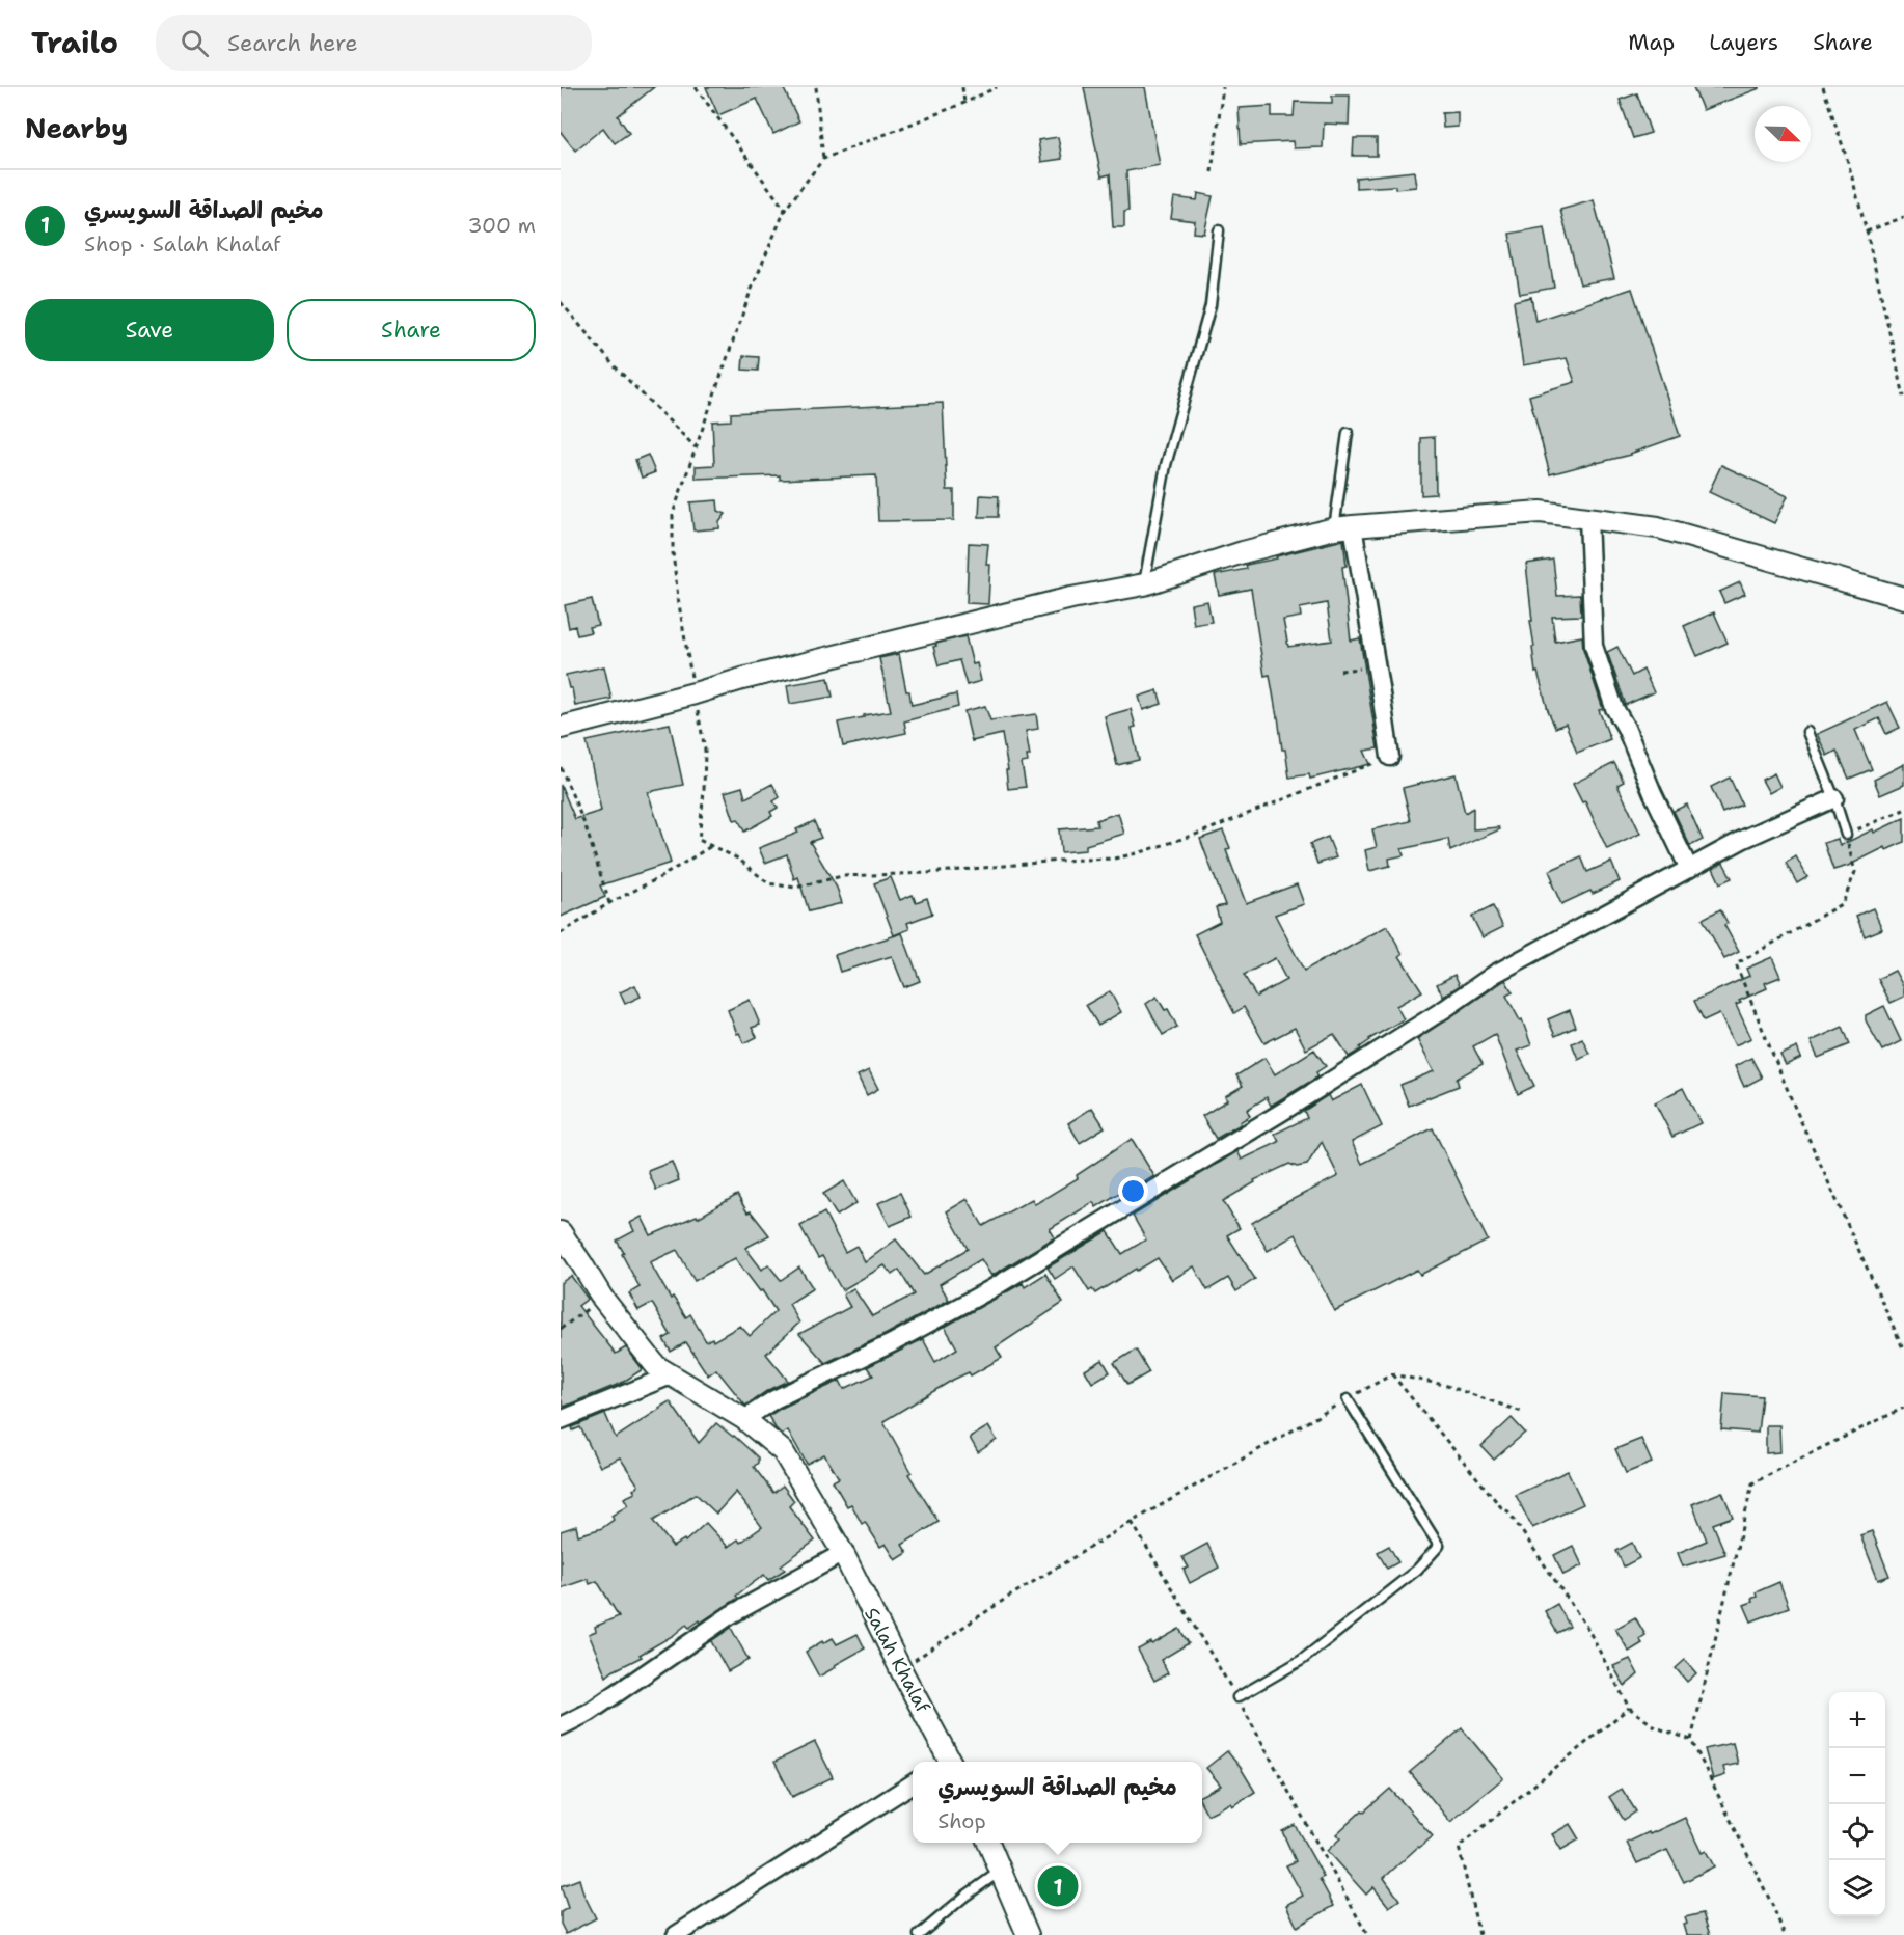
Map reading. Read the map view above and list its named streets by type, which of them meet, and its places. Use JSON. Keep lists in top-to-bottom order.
{
  "streets": {
    "street": ["Salah Khalaf"]
  },
  "north": "bottom right",
  "page": {
    "header": "Trailo",
    "search": "Search here",
    "nav": ["Map", "Layers", "Share"],
    "heading": "Nearby",
    "list": [
      {
        "mark": "1",
        "name": "مخيم الصداقة السويسري",
        "note": "Shop · Salah Khalaf",
        "value": "300 m"
      }
    ],
    "buttons": ["Save", "Share"],
    "map_buttons": ["+", "−"],
    "popup": ["مخيم الصداقة السويسري", "Shop"],
    "pins": "1"
  }
}
